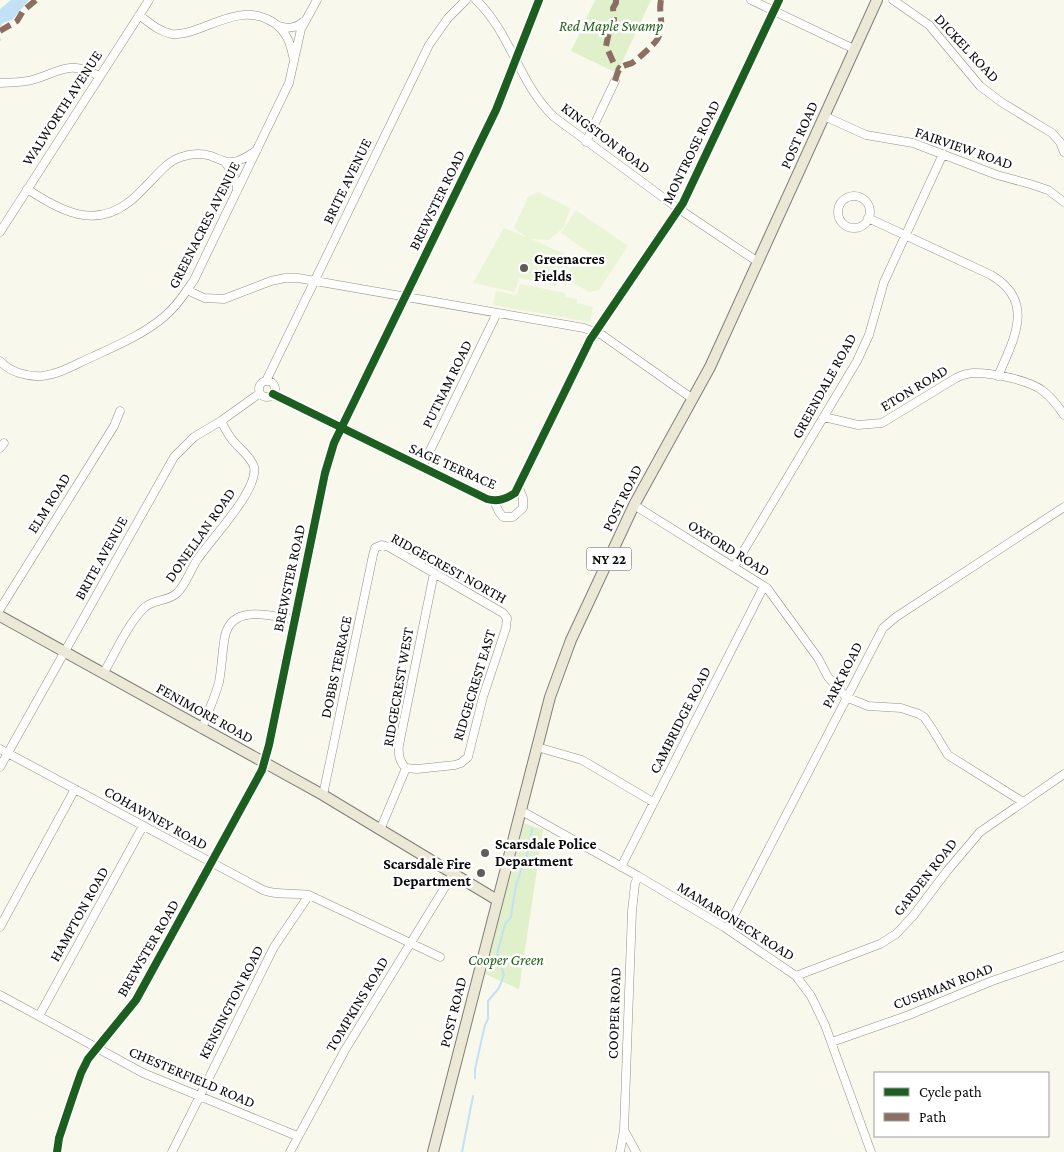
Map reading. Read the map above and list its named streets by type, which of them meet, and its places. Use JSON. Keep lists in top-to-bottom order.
{
  "streets": {
    "main road": ["POST ROAD", "NY 22", "FENIMORE ROAD"],
    "street": [
      "DICKEL ROAD",
      "WALWORTH AVENUE",
      "KINGSTON ROAD",
      "FAIRVIEW ROAD",
      "MONTROSE ROAD",
      "BRITE AVENUE",
      "BREWSTER ROAD",
      "GREENACRES AVENUE",
      "PUTNAM ROAD",
      "GREENDALE ROAD",
      "ETON ROAD",
      "SAGE TERRACE",
      "ELM ROAD",
      "DONELLAN ROAD",
      "OXFORD ROAD",
      "RIDGECREST NORTH",
      "DOBBS TERRACE",
      "PARK ROAD",
      "RIDGECREST EAST",
      "RIDGECREST WEST",
      "CAMBRIDGE ROAD",
      "COHAWNEY ROAD",
      "GARDEN ROAD",
      "HAMPTON ROAD",
      "MAMARONECK ROAD",
      "CUSHMAN ROAD",
      "KENSINGTON ROAD",
      "TOMPKINS ROAD",
      "COOPER ROAD",
      "CHESTERFIELD ROAD"
    ]
  },
  "crossings": [
    ["POST ROAD", "KINGSTON ROAD"],
    ["POST ROAD", "FAIRVIEW ROAD"],
    ["POST ROAD", "OXFORD ROAD"],
    ["POST ROAD", "FENIMORE ROAD"],
    ["POST ROAD", "MAMARONECK ROAD"],
    ["KINGSTON ROAD", "MONTROSE ROAD"],
    ["KINGSTON ROAD", "BREWSTER ROAD"],
    ["FAIRVIEW ROAD", "GREENDALE ROAD"],
    ["MONTROSE ROAD", "SAGE TERRACE"],
    ["BRITE AVENUE", "SAGE TERRACE"],
    ["BRITE AVENUE", "DONELLAN ROAD"],
    ["BRITE AVENUE", "FENIMORE ROAD"],
    ["BRITE AVENUE", "COHAWNEY ROAD"],
    ["BREWSTER ROAD", "SAGE TERRACE"],
    ["BREWSTER ROAD", "FENIMORE ROAD"],
    ["BREWSTER ROAD", "COHAWNEY ROAD"],
    ["BREWSTER ROAD", "CHESTERFIELD ROAD"],
    ["PUTNAM ROAD", "SAGE TERRACE"],
    ["GREENDALE ROAD", "ETON ROAD"],
    ["GREENDALE ROAD", "OXFORD ROAD"],
    ["DONELLAN ROAD", "FENIMORE ROAD"],
    ["OXFORD ROAD", "PARK ROAD"],
    ["OXFORD ROAD", "CAMBRIDGE ROAD"],
    ["RIDGECREST NORTH", "DOBBS TERRACE"],
    ["RIDGECREST NORTH", "RIDGECREST EAST"],
    ["RIDGECREST NORTH", "RIDGECREST WEST"],
    ["DOBBS TERRACE", "FENIMORE ROAD"],
    ["PARK ROAD", "MAMARONECK ROAD"],
    ["RIDGECREST EAST", "RIDGECREST WEST"],
    ["FENIMORE ROAD", "TOMPKINS ROAD"],
    ["CAMBRIDGE ROAD", "MAMARONECK ROAD"],
    ["COHAWNEY ROAD", "HAMPTON ROAD"],
    ["COHAWNEY ROAD", "KENSINGTON ROAD"],
    ["COHAWNEY ROAD", "TOMPKINS ROAD"],
    ["GARDEN ROAD", "MAMARONECK ROAD"],
    ["HAMPTON ROAD", "CHESTERFIELD ROAD"],
    ["MAMARONECK ROAD", "CUSHMAN ROAD"],
    ["MAMARONECK ROAD", "COOPER ROAD"],
    ["KENSINGTON ROAD", "CHESTERFIELD ROAD"],
    ["TOMPKINS ROAD", "CHESTERFIELD ROAD"]
  ],
  "parks": ["Red Maple Swamp", "Cooper Green"],
  "places": ["Greenacres Fields", "Scarsdale Police Department", "Scarsdale Fire Department"],
  "legend": ["Cycle path", "Path"]
}
